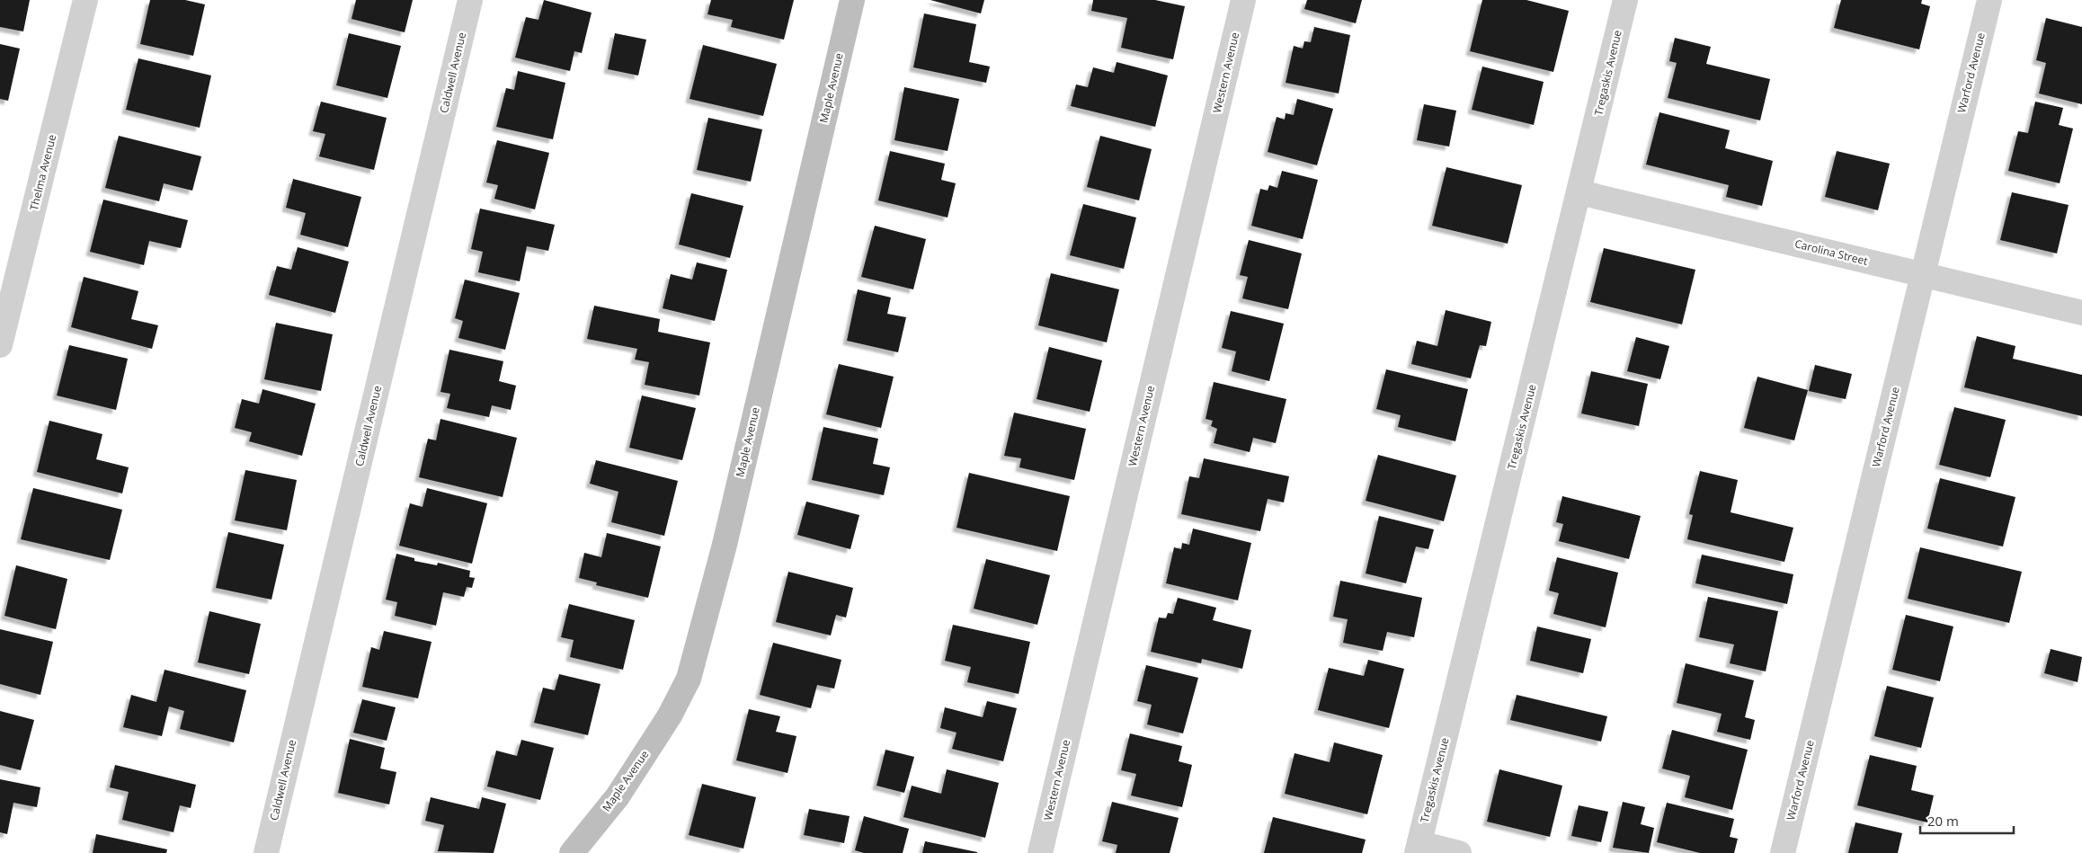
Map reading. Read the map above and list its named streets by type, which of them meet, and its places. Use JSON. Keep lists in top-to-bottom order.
{
  "streets": {
    "street": [
      "Caldwell Avenue",
      "Western Avenue",
      "Tregaskis Avenue",
      "Warford Avenue",
      "Maple Avenue",
      "Thelma Avenue",
      "Carolina Street"
    ]
  },
  "crossings": [
    ["Tregaskis Avenue", "Carolina Street"],
    ["Warford Avenue", "Carolina Street"]
  ],
  "scale_bar": "20 m"
}
